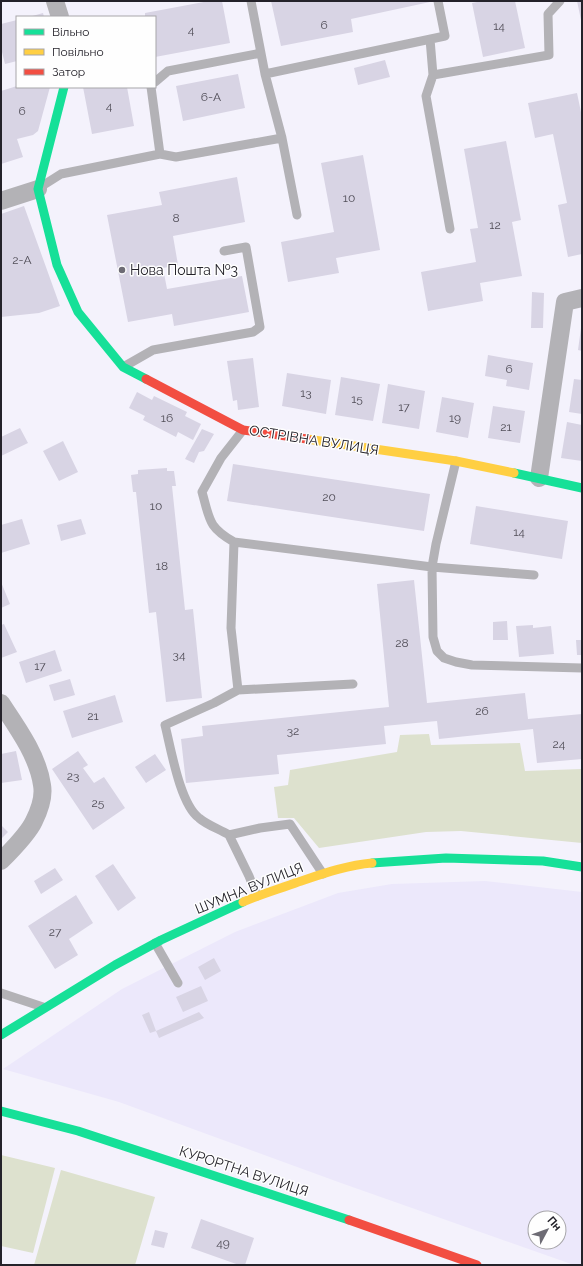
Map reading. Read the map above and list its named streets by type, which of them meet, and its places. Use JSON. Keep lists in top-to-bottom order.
{
  "streets": {
    "street": ["ОСТРІВНА ВУЛИЦЯ", "ШУМНА ВУЛИЦЯ", "КУРОРТНА ВУЛИЦЯ"]
  },
  "places": ["Нова Пошта №3"],
  "house_numbers": [
    "6",
    "14",
    "4",
    "6-А",
    "4",
    "6",
    "10",
    "8",
    "12",
    "2-А",
    "6",
    "13",
    "15",
    "17",
    "16",
    "19",
    "21",
    "20",
    "10",
    "14",
    "18",
    "28",
    "34",
    "17",
    "26",
    "21",
    "32",
    "24",
    "23",
    "25",
    "27",
    "49"
  ],
  "legend": ["Вільно", "Повільно", "Затор"],
  "north": "top right"
}
